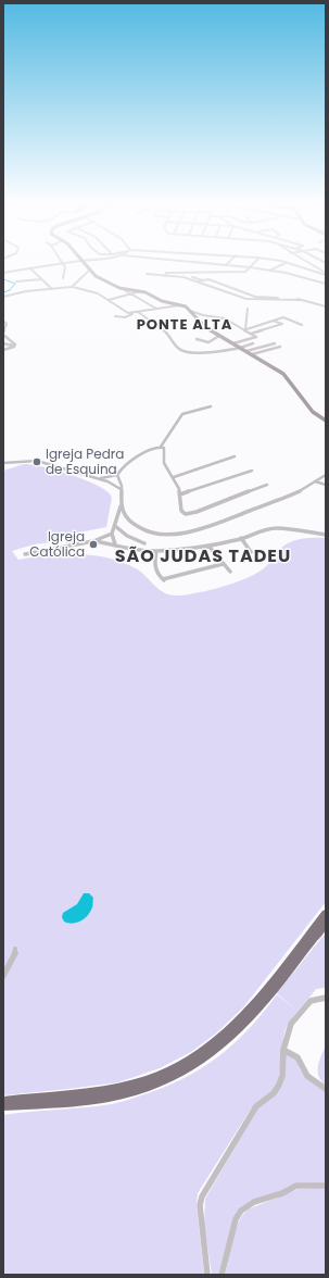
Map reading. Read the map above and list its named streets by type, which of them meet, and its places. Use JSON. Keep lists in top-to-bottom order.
{
  "districts": ["PONTE ALTA", "SÃO JUDAS TADEU"],
  "places": ["Igreja Pedra de Esquina", "Igreja Católica"]
}
